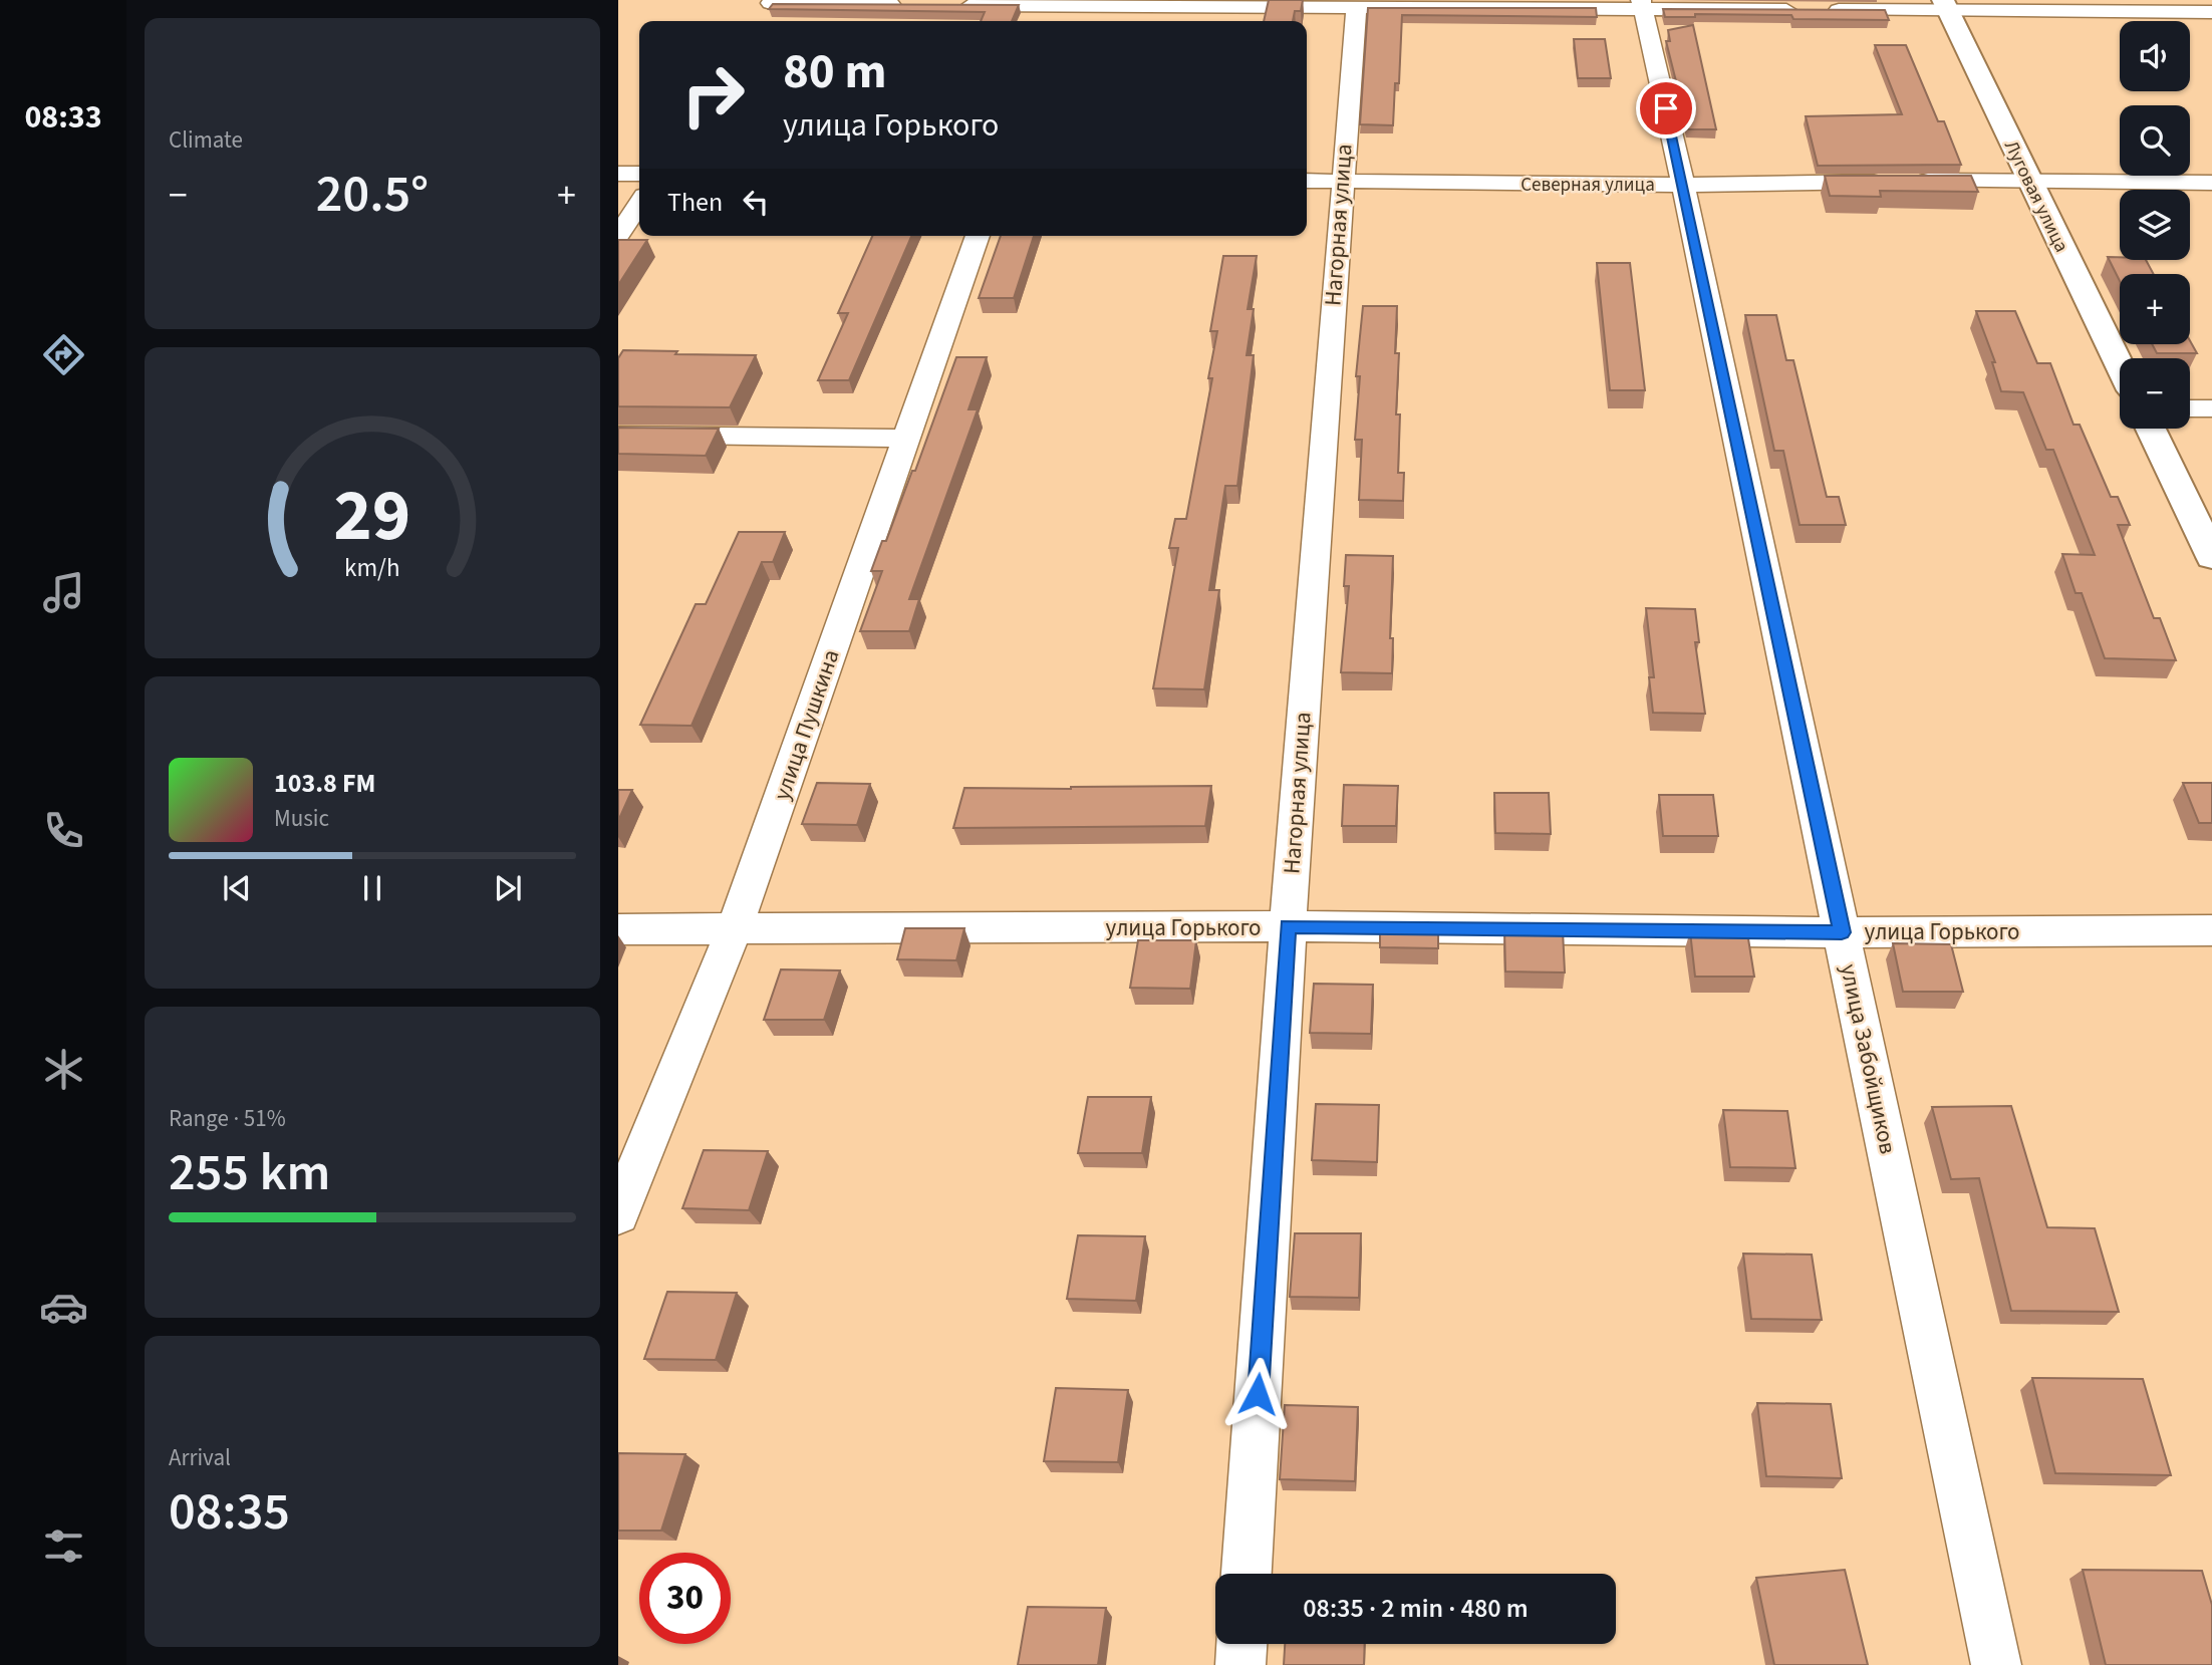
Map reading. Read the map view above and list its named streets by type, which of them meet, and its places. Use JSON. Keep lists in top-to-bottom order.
{
  "streets": {
    "main road": ["Луговая улица"],
    "street": [
      "Северная улица",
      "Нагорная улица",
      "улица Пушкина",
      "улица Горького",
      "улица Забойщиков"
    ]
  },
  "crossings": [
    ["Северная улица", "Луговая улица"],
    ["Северная улица", "Нагорная улица"],
    ["Северная улица", "улица Забойщиков"],
    ["Нагорная улица", "улица Горького"],
    ["улица Пушкина", "улица Горького"],
    ["улица Горького", "улица Забойщиков"]
  ],
  "page": {
    "tabs": "08:33",
    "tile": [
      "Climate",
      ["Range · 51%", "255 km"],
      ["Arrival", "08:35"]
    ],
    "map_buttons": ["+", "−"],
    "turn": ["80 m", "улица Горького"],
    "heat": ["−", "20.5°", "+"],
    "then": "Then",
    "song": ["103.8 FM", "Music"],
    "limit": "30",
    "trip": "08:35 · 2 min · 480 m",
    "gauge": ["29", "km/h"]
  }
}
